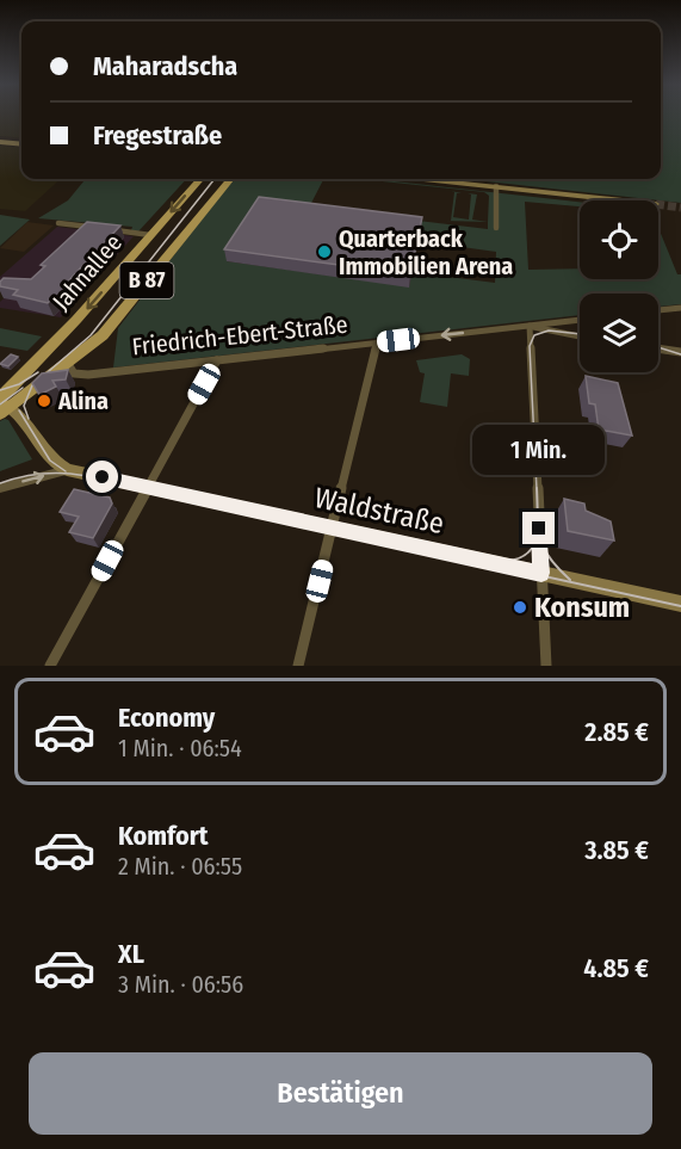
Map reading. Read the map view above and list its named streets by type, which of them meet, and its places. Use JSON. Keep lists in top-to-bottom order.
{
  "streets": {
    "main road": ["Jahnallee", "B 87", "Waldstraße"],
    "street": ["Friedrich-Ebert-Straße"]
  },
  "crossings": [
    ["Jahnallee", "B 87"],
    ["B 87", "Friedrich-Ebert-Straße"]
  ],
  "places": ["Quarterback Immobilien Arena", "Alina", "Konsum"],
  "page": {
    "banner": ["Maharadscha", "Fregestraße"],
    "bubble": "1 Min.",
    "list": [
      {
        "name": "Economy",
        "note": "1 Min. · 06:54",
        "value": "2.85 €"
      },
      {
        "name": "Komfort",
        "note": "2 Min. · 06:55",
        "value": "3.85 €"
      },
      {
        "name": "XL",
        "note": "3 Min. · 06:56",
        "value": "4.85 €"
      }
    ],
    "buttons": "Bestätigen"
  }
}
